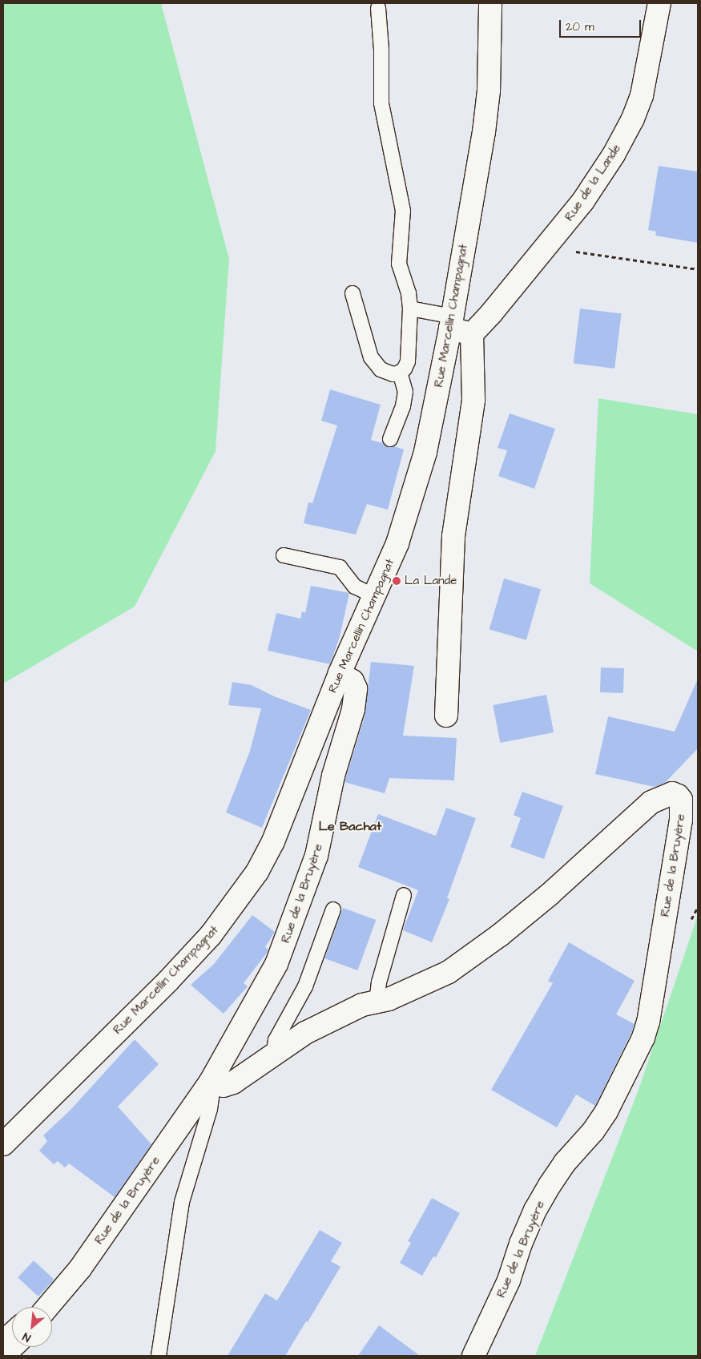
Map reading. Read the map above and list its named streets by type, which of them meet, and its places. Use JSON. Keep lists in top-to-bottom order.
{
  "streets": {
    "street": ["Rue de la Lande", "Rue Marcellin Champagnat", "Rue de la Bruyère"]
  },
  "crossings": [
    ["Rue Marcellin Champagnat", "Rue de la Bruyère"]
  ],
  "districts": ["Le Bachat"],
  "places": ["La Lande"],
  "scale_bar": "20 m",
  "north": "bottom left"
}
